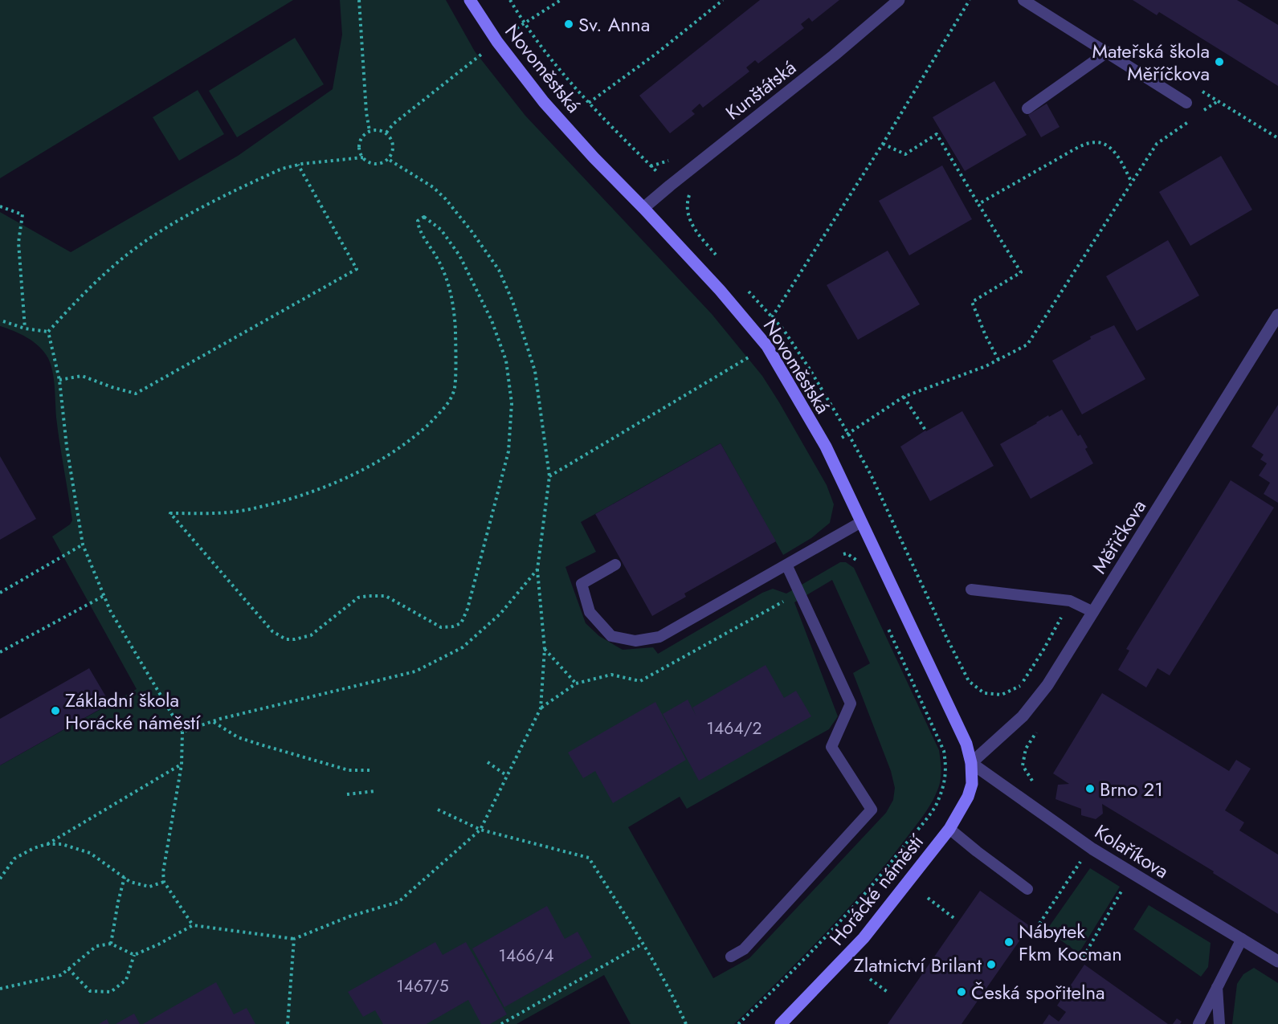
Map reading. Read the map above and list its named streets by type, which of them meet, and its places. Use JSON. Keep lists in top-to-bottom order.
{
  "streets": {
    "street": [
      "Novoměstská",
      "Kunštátská",
      "Měřičkova",
      "Kolaříkova",
      "Horácké náměstí"
    ]
  },
  "crossings": [
    ["Novoměstská", "Kunštátská"],
    ["Novoměstská", "Měřičkova"],
    ["Novoměstská", "Kolaříkova"],
    ["Novoměstská", "Horácké náměstí"],
    ["Měřičkova", "Kolaříkova"],
    ["Měřičkova", "Horácké náměstí"],
    ["Kolaříkova", "Horácké náměstí"]
  ],
  "places": [
    "Sv. Anna",
    "Mateřská škola Měříčkova",
    "Základní škola Horácké náměstí",
    "Brno 21",
    "Nábytek Fkm Kocman",
    "Zlatnictví Brilant",
    "Česká spořitelna"
  ],
  "house_numbers": ["1464/2", "1466/4", "1467/5"]
}
